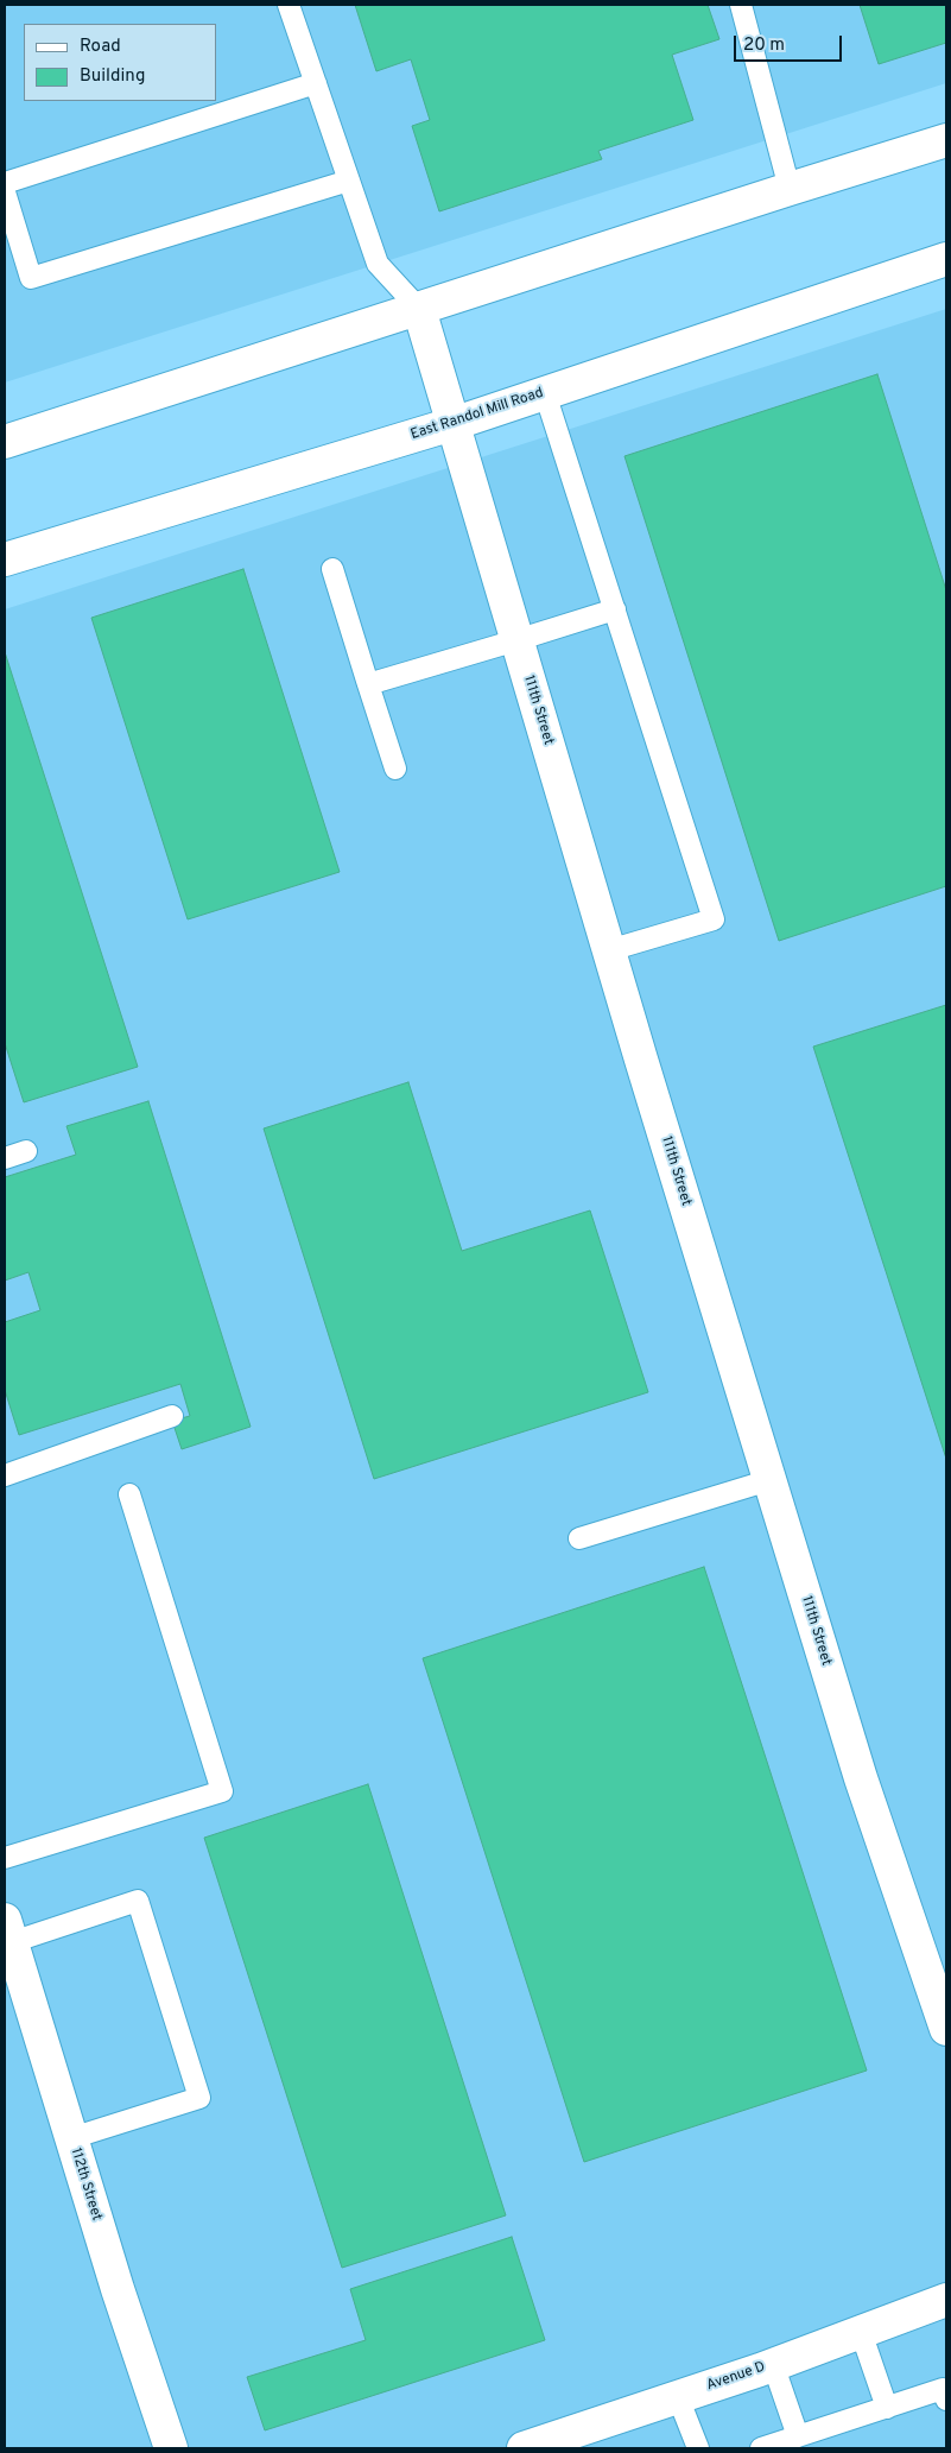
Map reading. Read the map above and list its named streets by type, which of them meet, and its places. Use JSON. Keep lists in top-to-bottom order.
{
  "streets": {
    "street": [
      "East Randol Mill Road",
      "111th Street",
      "112th Street",
      "Avenue D"
    ]
  },
  "crossings": [
    ["East Randol Mill Road", "111th Street"]
  ],
  "legend": ["Road", "Building"],
  "scale_bar": "20 m"
}
